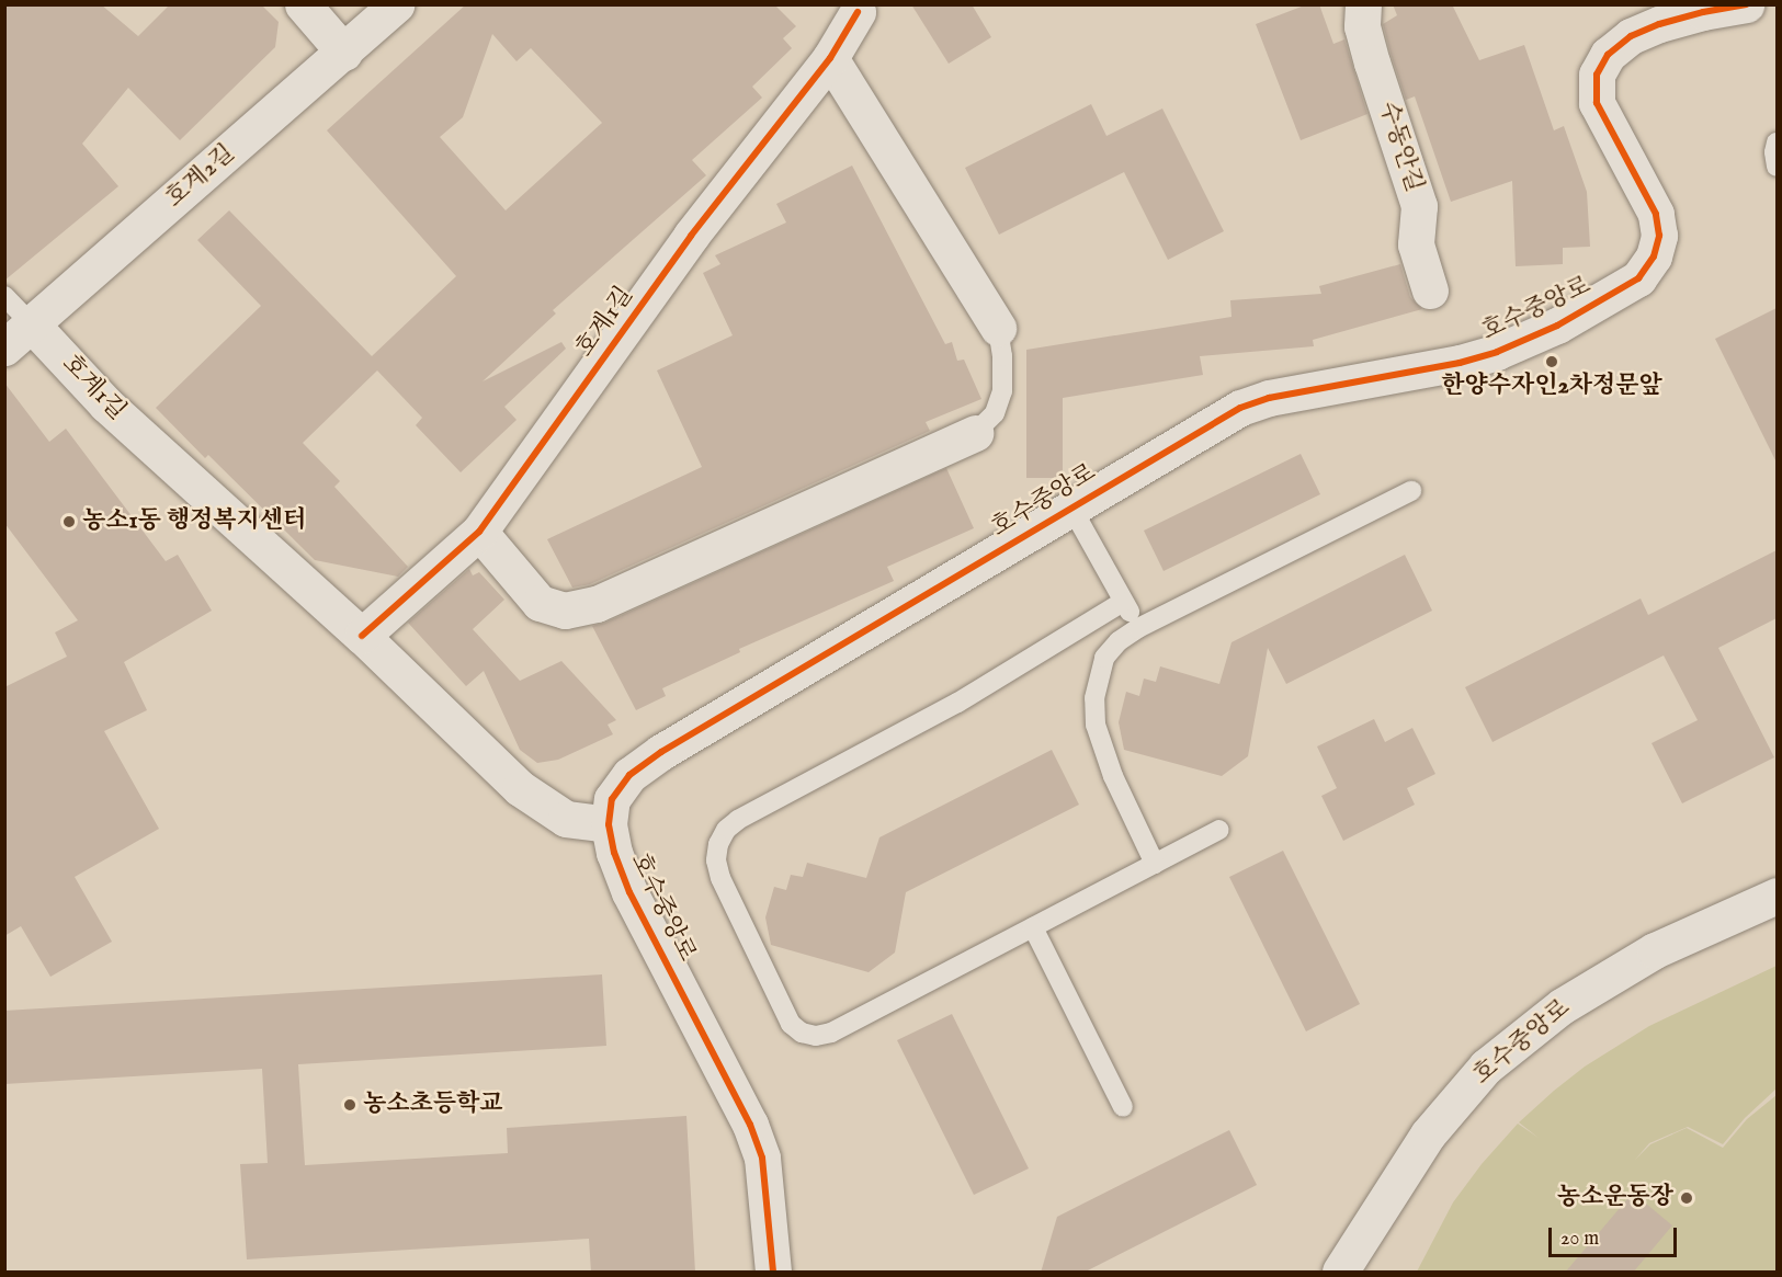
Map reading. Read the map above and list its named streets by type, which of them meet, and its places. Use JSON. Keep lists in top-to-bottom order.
{
  "streets": {
    "street": [
      "수동안길",
      "호계2길",
      "호수중앙로",
      "호계1길"
    ]
  },
  "crossings": [
    ["호계2길", "호계1길"],
    ["호수중앙로", "호계1길"]
  ],
  "places": [
    "한양수자인2차정문앞",
    "농소1동 행정복지센터",
    "농소초등학교",
    "농소운동장"
  ],
  "scale_bar": "20 m"
}
